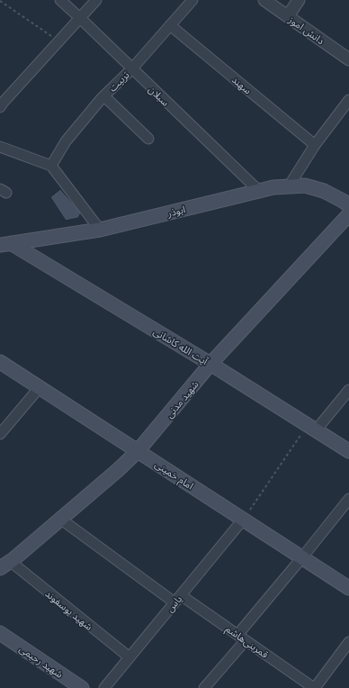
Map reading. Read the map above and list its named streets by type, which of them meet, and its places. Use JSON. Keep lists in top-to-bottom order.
{
  "streets": {
    "main road": [
      "ابوذر",
      "آیت الله کاشانی",
      "شهید مدنی",
      "امام خمینی",
      "شهید رحیمی"
    ],
    "street": [
      "دانش اموز",
      "تربیت",
      "سهند",
      "سبلان",
      "یاس",
      "شهید یوسفوند",
      "قمربنی‌هاشم"
    ]
  },
  "crossings": [
    ["تربیت", "سهند"],
    ["تربیت", "سبلان"],
    ["سبلان", "ابوذر"],
    ["ابوذر", "آیت الله کاشانی"],
    ["آیت الله کاشانی", "شهید مدنی"],
    ["شهید مدنی", "امام خمینی"],
    ["شهید مدنی", "شهید یوسفوند"],
    ["شهید مدنی", "قمربنی‌هاشم"],
    ["امام خمینی", "یاس"],
    ["یاس", "شهید یوسفوند"],
    ["یاس", "قمربنی‌هاشم"]
  ]
}
